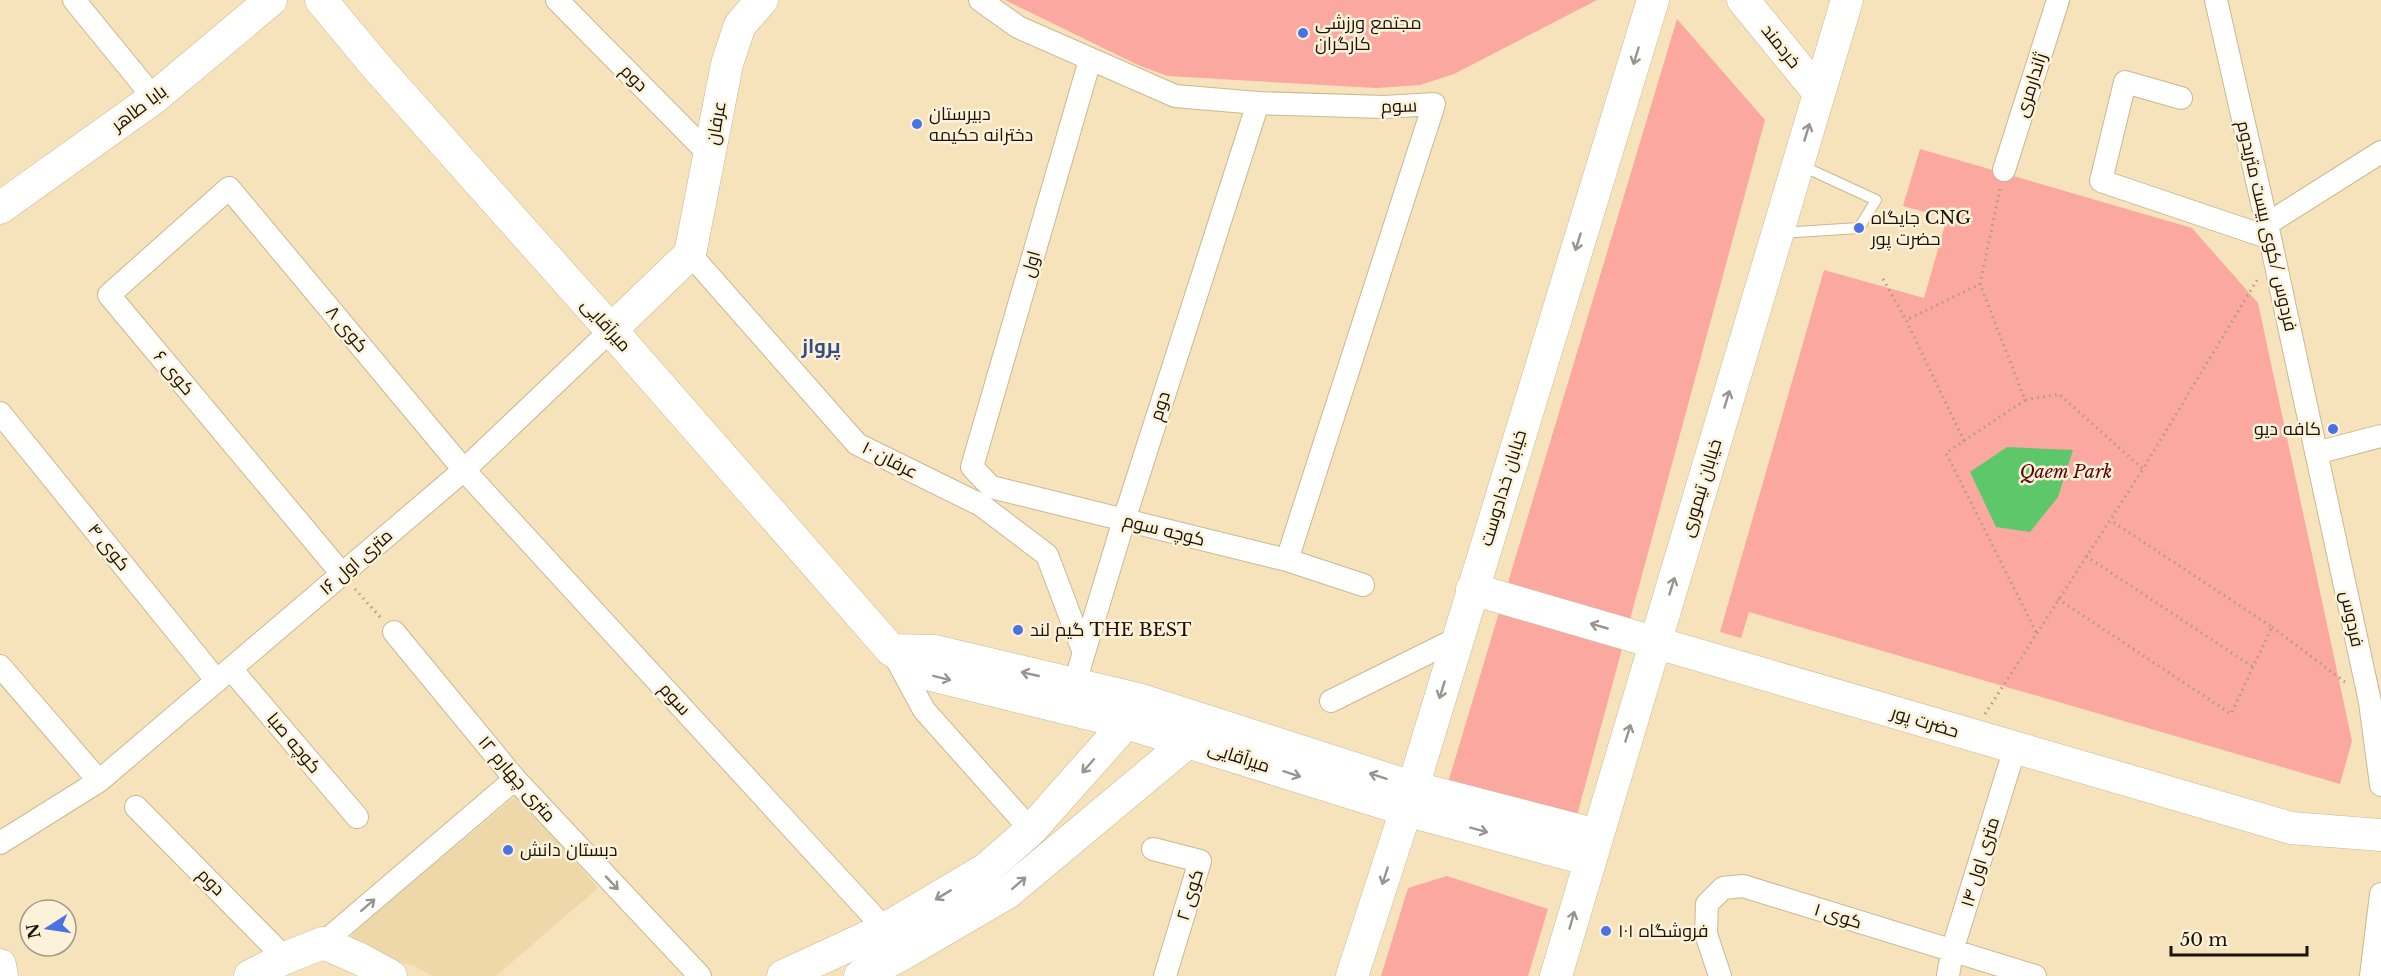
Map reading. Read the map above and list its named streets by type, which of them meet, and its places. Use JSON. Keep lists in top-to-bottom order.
{
  "streets": {
    "street": [
      "خردمند",
      "دوم",
      "ژاندارمری",
      "سوم",
      "بابا طاهر",
      "عرفان",
      "فردوس /کوی بیست متریدوم",
      "اول",
      "میرآقایی",
      "کوی ۸",
      "کوی ۶",
      "عرفان ۱۰",
      "خیابان خدادوست",
      "خیابان تیموری",
      "کوچه سوم",
      "کوی ۴",
      "۱۶ متری اول",
      "فردوس",
      "حضرت پور",
      "کوچه صبا",
      "۱۲ متری چهارم",
      "۱۴ متری اول",
      "کوی ۲",
      "کوی ۱"
    ]
  },
  "crossings": [
    ["خردمند", "خیابان تیموری"],
    ["دوم", "سوم"],
    ["دوم", "عرفان"],
    ["دوم", "میرآقایی"],
    ["دوم", "عرفان ۱۰"],
    ["دوم", "کوچه سوم"],
    ["سوم", "اول"],
    ["سوم", "کوی ۸"],
    ["سوم", "کوچه سوم"],
    ["سوم", "۱۶ متری اول"],
    ["عرفان", "عرفان ۱۰"],
    ["عرفان", "۱۶ متری اول"],
    ["فردوس /کوی بیست متریدوم", "فردوس"],
    ["اول", "کوچه سوم"],
    ["میرآقایی", "خیابان خدادوست"],
    ["میرآقایی", "خیابان تیموری"],
    ["میرآقایی", "۱۶ متری اول"],
    ["کوی ۸", "کوی ۶"],
    ["کوی ۸", "۱۶ متری اول"],
    ["کوی ۶", "۱۶ متری اول"],
    ["عرفان ۱۰", "۱۶ متری اول"],
    ["خیابان خدادوست", "حضرت پور"],
    ["خیابان تیموری", "حضرت پور"],
    ["کوی ۴", "۱۶ متری اول"],
    ["کوی ۴", "کوچه صبا"],
    ["۱۶ متری اول", "کوچه صبا"],
    ["حضرت پور", "۱۴ متری اول"],
    ["۱۴ متری اول", "کوی ۱"]
  ],
  "one_way": ["خیابان خدادوست", "خیابان تیموری", "۱۲ متری چهارم"],
  "districts": ["پرواز"],
  "parks": ["Qaem Park"],
  "places": [
    "مجتمع ورزشی کارگران",
    "دبیرستان دخترانه حکیمه",
    "جایگاه CNG حضرت پور",
    "کافه دیو",
    "گیم لند THE BEST",
    "دبستان دانش",
    "فروشگاه ۱۰۱"
  ],
  "scale_bar": "50 m",
  "north": "left"
}
